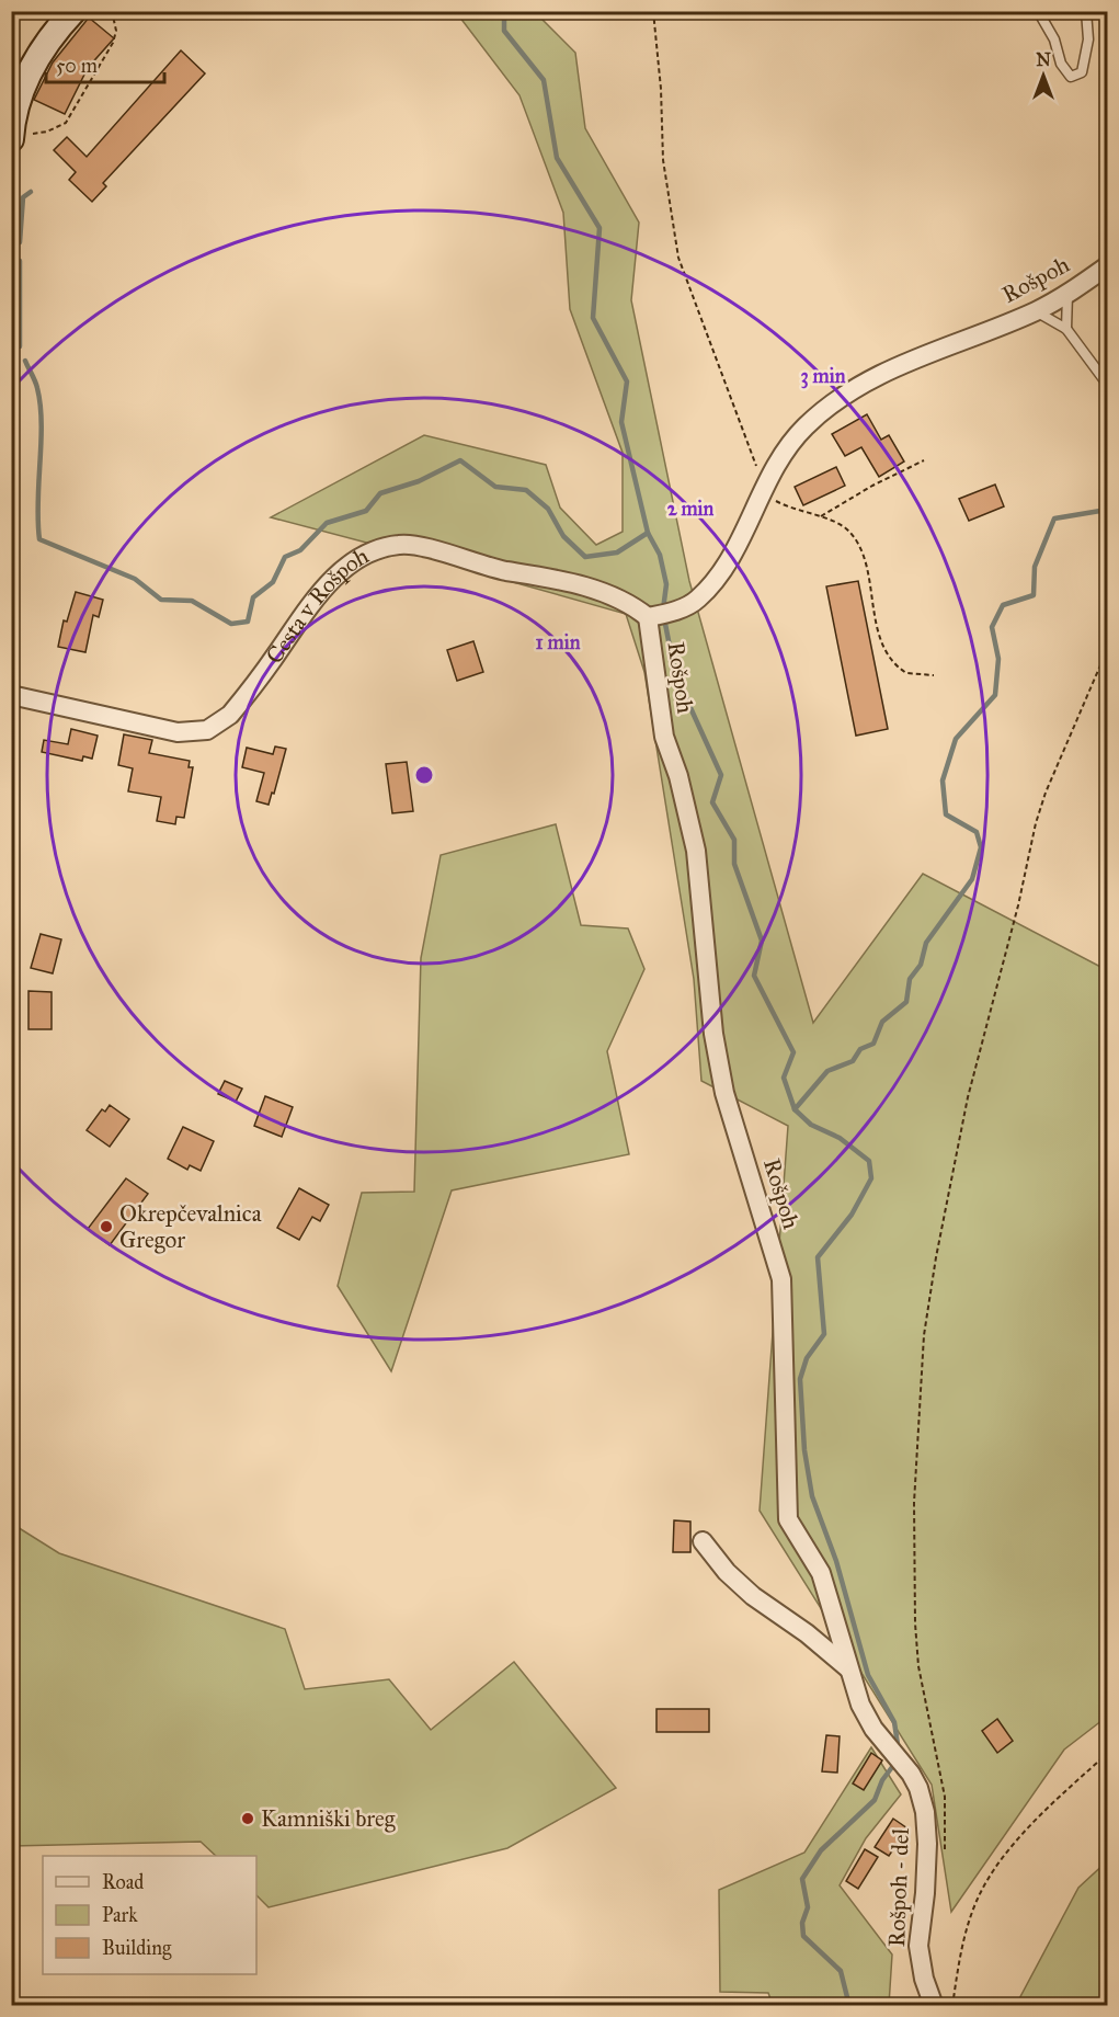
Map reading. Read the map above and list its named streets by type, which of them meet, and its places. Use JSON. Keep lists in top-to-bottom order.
{
  "streets": {
    "street": ["Rošpoh", "Cesta v Rošpoh", "Rošpoh - del"]
  },
  "crossings": [
    ["Rošpoh", "Cesta v Rošpoh"],
    ["Rošpoh", "Rošpoh - del"]
  ],
  "places": ["Okrepčevalnica Gregor", "Kamniški breg"],
  "legend": ["Road", "Park", "Building"],
  "scale_bar": "50 m",
  "north": "top",
  "rings": ["3 min", "2 min", "1 min"]
}
